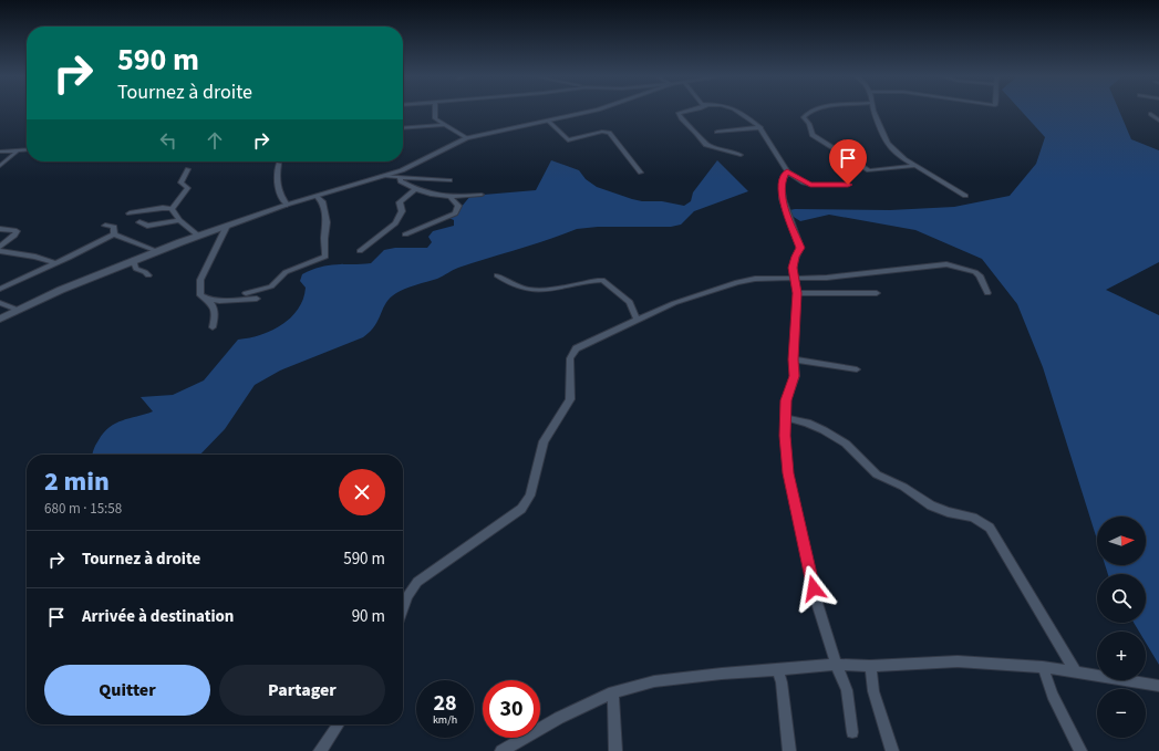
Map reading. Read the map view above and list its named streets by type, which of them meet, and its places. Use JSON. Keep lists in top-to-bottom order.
{
  "north": "right",
  "page": {
    "turn": ["590 m", "Tournez à droite"],
    "heading": ["2 min", "680 m · 15:58"],
    "map_buttons": ["+", "−"],
    "list": [
      {
        "name": "Tournez à droite",
        "value": "590 m"
      },
      {
        "name": "Arrivée à destination",
        "value": "90 m"
      }
    ],
    "buttons": ["Quitter", "Partager"],
    "speed": "28 km/h",
    "limit": "30"
  }
}
